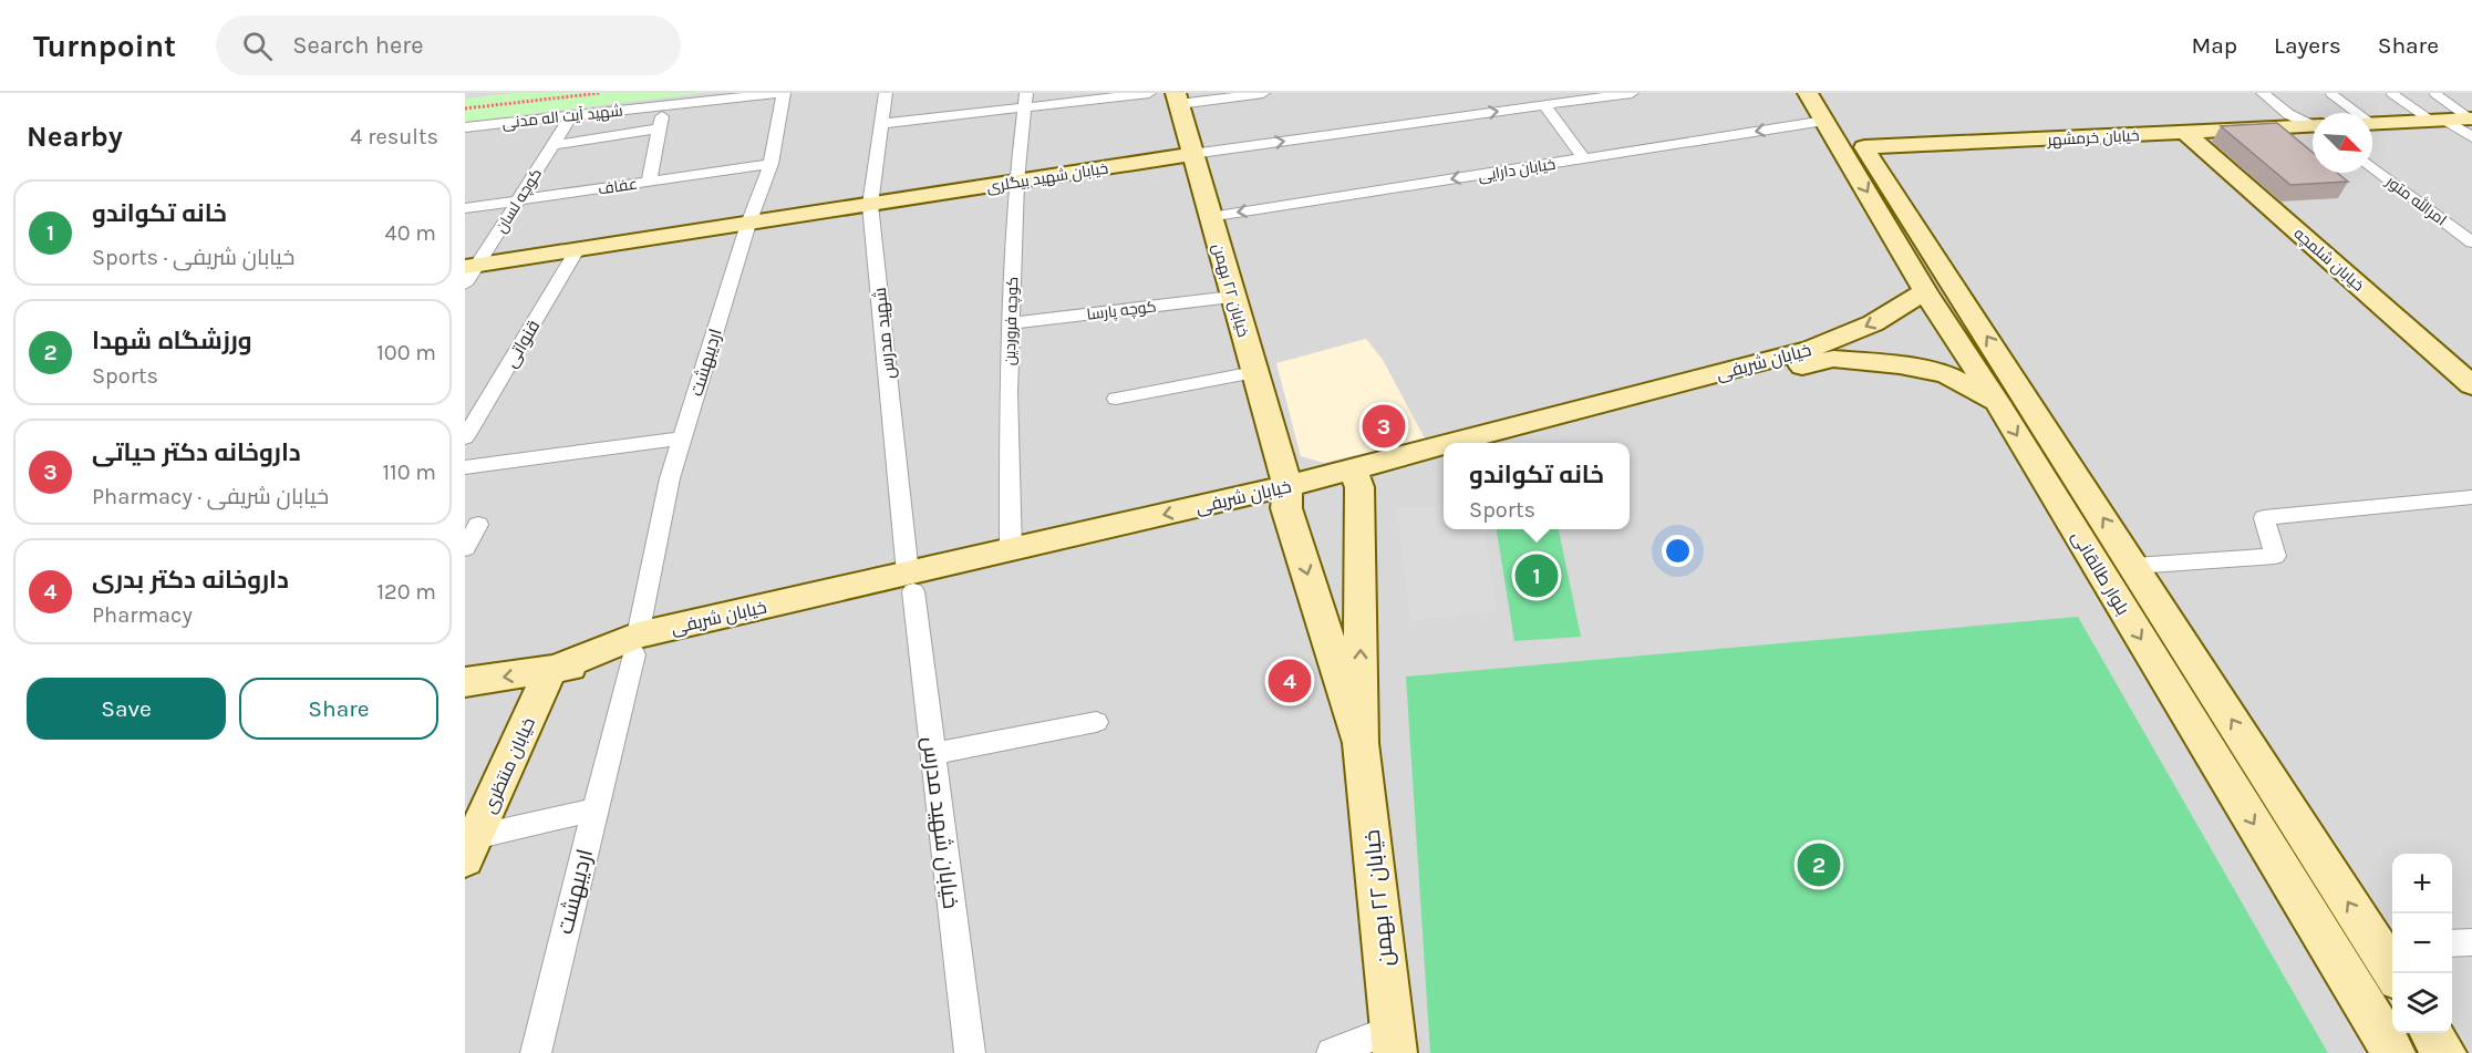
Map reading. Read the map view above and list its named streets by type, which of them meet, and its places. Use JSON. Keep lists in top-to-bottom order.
{
  "streets": {
    "main road": [
      "خیابان خرمشهر",
      "خیابان شهید بیگلری",
      "خیابان شلمچه",
      "خیابان ۲۲ بهمن",
      "خیابان شریفی",
      "بلوار طالقانی",
      "خیابان منتظری"
    ],
    "street": [
      "شهید آیت اله مدنی",
      "خیابان دارایی",
      "عفاف",
      "کوچه لسان",
      "امرالله متور",
      "کوچه پارسا",
      "کوچه فروردین",
      "شهید مدرس",
      "قنواتی",
      "اردیبهشت",
      "خیابان شهید مدرس"
    ]
  },
  "crossings": [
    ["شهید آیت اله مدنی", "کوچه لسان"],
    ["شهید آیت اله مدنی", "اردیبهشت"],
    ["خیابان خرمشهر", "خیابان شلمچه"],
    ["خیابان خرمشهر", "بلوار طالقانی"],
    ["خیابان دارایی", "خیابان ۲۲ بهمن"],
    ["خیابان دارایی", "بلوار طالقانی"],
    ["خیابان شهید بیگلری", "کوچه لسان"],
    ["خیابان شهید بیگلری", "خیابان ۲۲ بهمن"],
    ["خیابان شهید بیگلری", "کوچه فروردین"],
    ["خیابان شهید بیگلری", "شهید مدرس"],
    ["خیابان شهید بیگلری", "قنواتی"],
    ["خیابان شهید بیگلری", "اردیبهشت"],
    ["عفاف", "کوچه لسان"],
    ["عفاف", "اردیبهشت"],
    ["خیابان ۲۲ بهمن", "کوچه پارسا"],
    ["خیابان ۲۲ بهمن", "خیابان شریفی"],
    ["کوچه پارسا", "کوچه فروردین"],
    ["کوچه فروردین", "خیابان شریفی"],
    ["شهید مدرس", "خیابان شریفی"],
    ["شهید مدرس", "خیابان شهید مدرس"],
    ["خیابان شریفی", "اردیبهشت"],
    ["خیابان شریفی", "بلوار طالقانی"],
    ["خیابان شریفی", "خیابان منتظری"],
    ["خیابان شریفی", "خیابان شهید مدرس"]
  ],
  "one_way": ["خیابان دارایی"],
  "north": "bottom right",
  "page": {
    "header": "Turnpoint",
    "search": "Search here",
    "nav": ["Map", "Layers", "Share"],
    "heading": ["Nearby", "4 results"],
    "list": [
      {
        "mark": "1",
        "name": "خانه تکواندو",
        "note": "Sports · خیابان شریفی",
        "value": "40 m"
      },
      {
        "mark": "2",
        "name": "ورزشگاه شهدا",
        "note": "Sports",
        "value": "100 m"
      },
      {
        "mark": "3",
        "name": "داروخانه دکتر حیاتی",
        "note": "Pharmacy · خیابان شریفی",
        "value": "110 m"
      },
      {
        "mark": "4",
        "name": "داروخانه دکتر بدری",
        "note": "Pharmacy",
        "value": "120 m"
      }
    ],
    "pins": [
      "3",
      "1",
      "4",
      "2"
    ],
    "popup": ["خانه تکواندو", "Sports"],
    "buttons": ["Save", "Share"],
    "map_buttons": ["+", "−"]
  }
}
